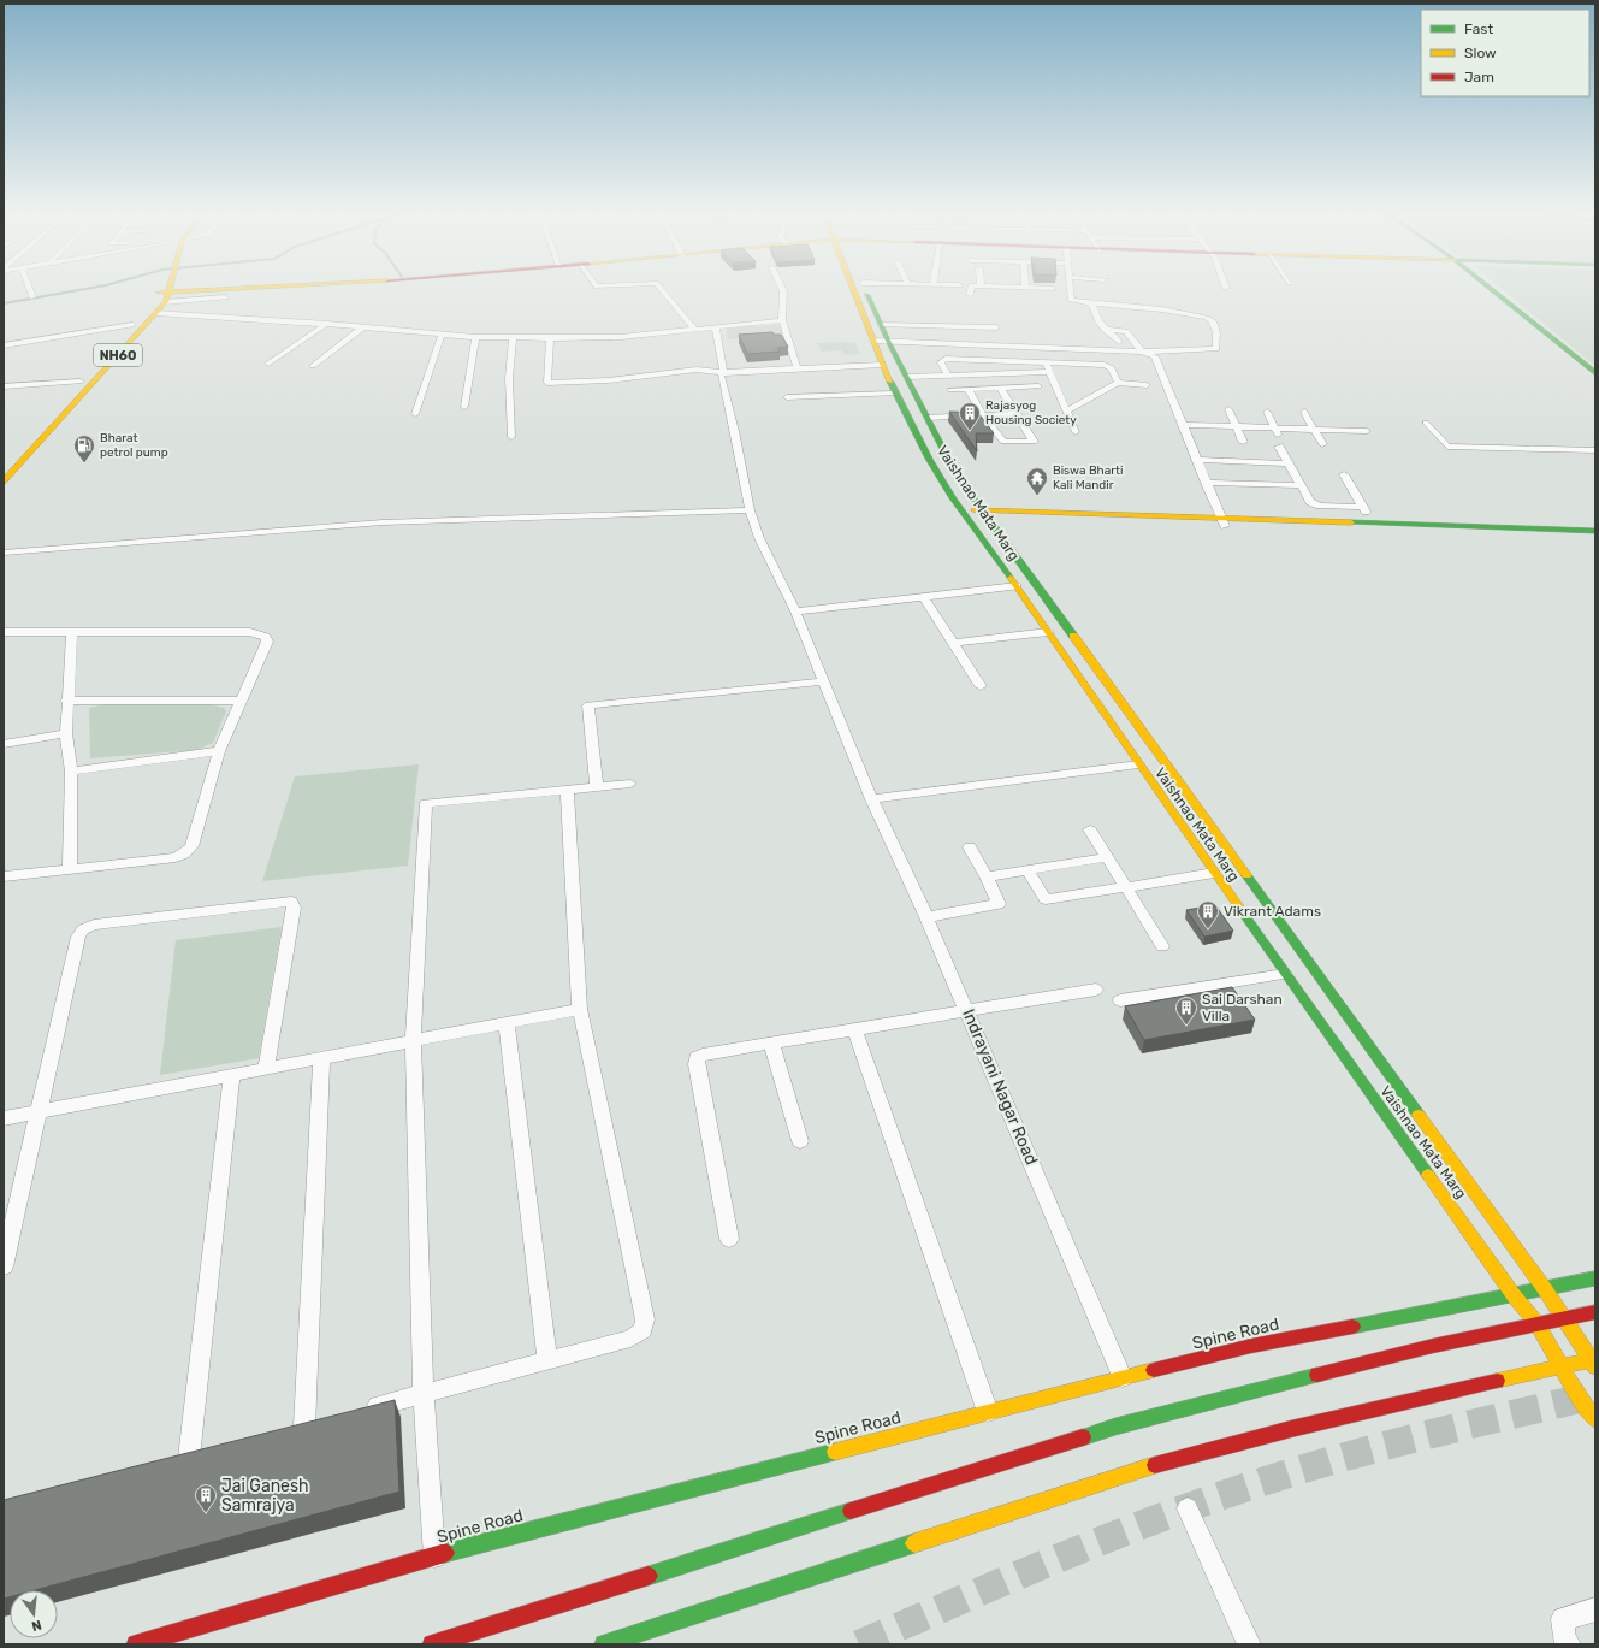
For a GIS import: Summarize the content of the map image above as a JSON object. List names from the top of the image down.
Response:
{
  "streets": {
    "main road": ["NH60", "Vaishnao Mata Marg", "Spine Road"],
    "street": ["Indrayani Nagar Road"]
  },
  "crossings": [
    ["Vaishnao Mata Marg", "Spine Road"],
    ["Indrayani Nagar Road", "Spine Road"]
  ],
  "places": {
    "building": [
      "Rajasyog Housing Society",
      "Vikrant Adams",
      "Sai Darshan Villa",
      "Jai Ganesh Samrajya"
    ],
    "fuel station": ["Bharat petrol pump"],
    "temple": ["Biswa Bharti Kali Mandir"]
  },
  "legend": ["Fast", "Slow", "Jam"],
  "north": "bottom"
}
